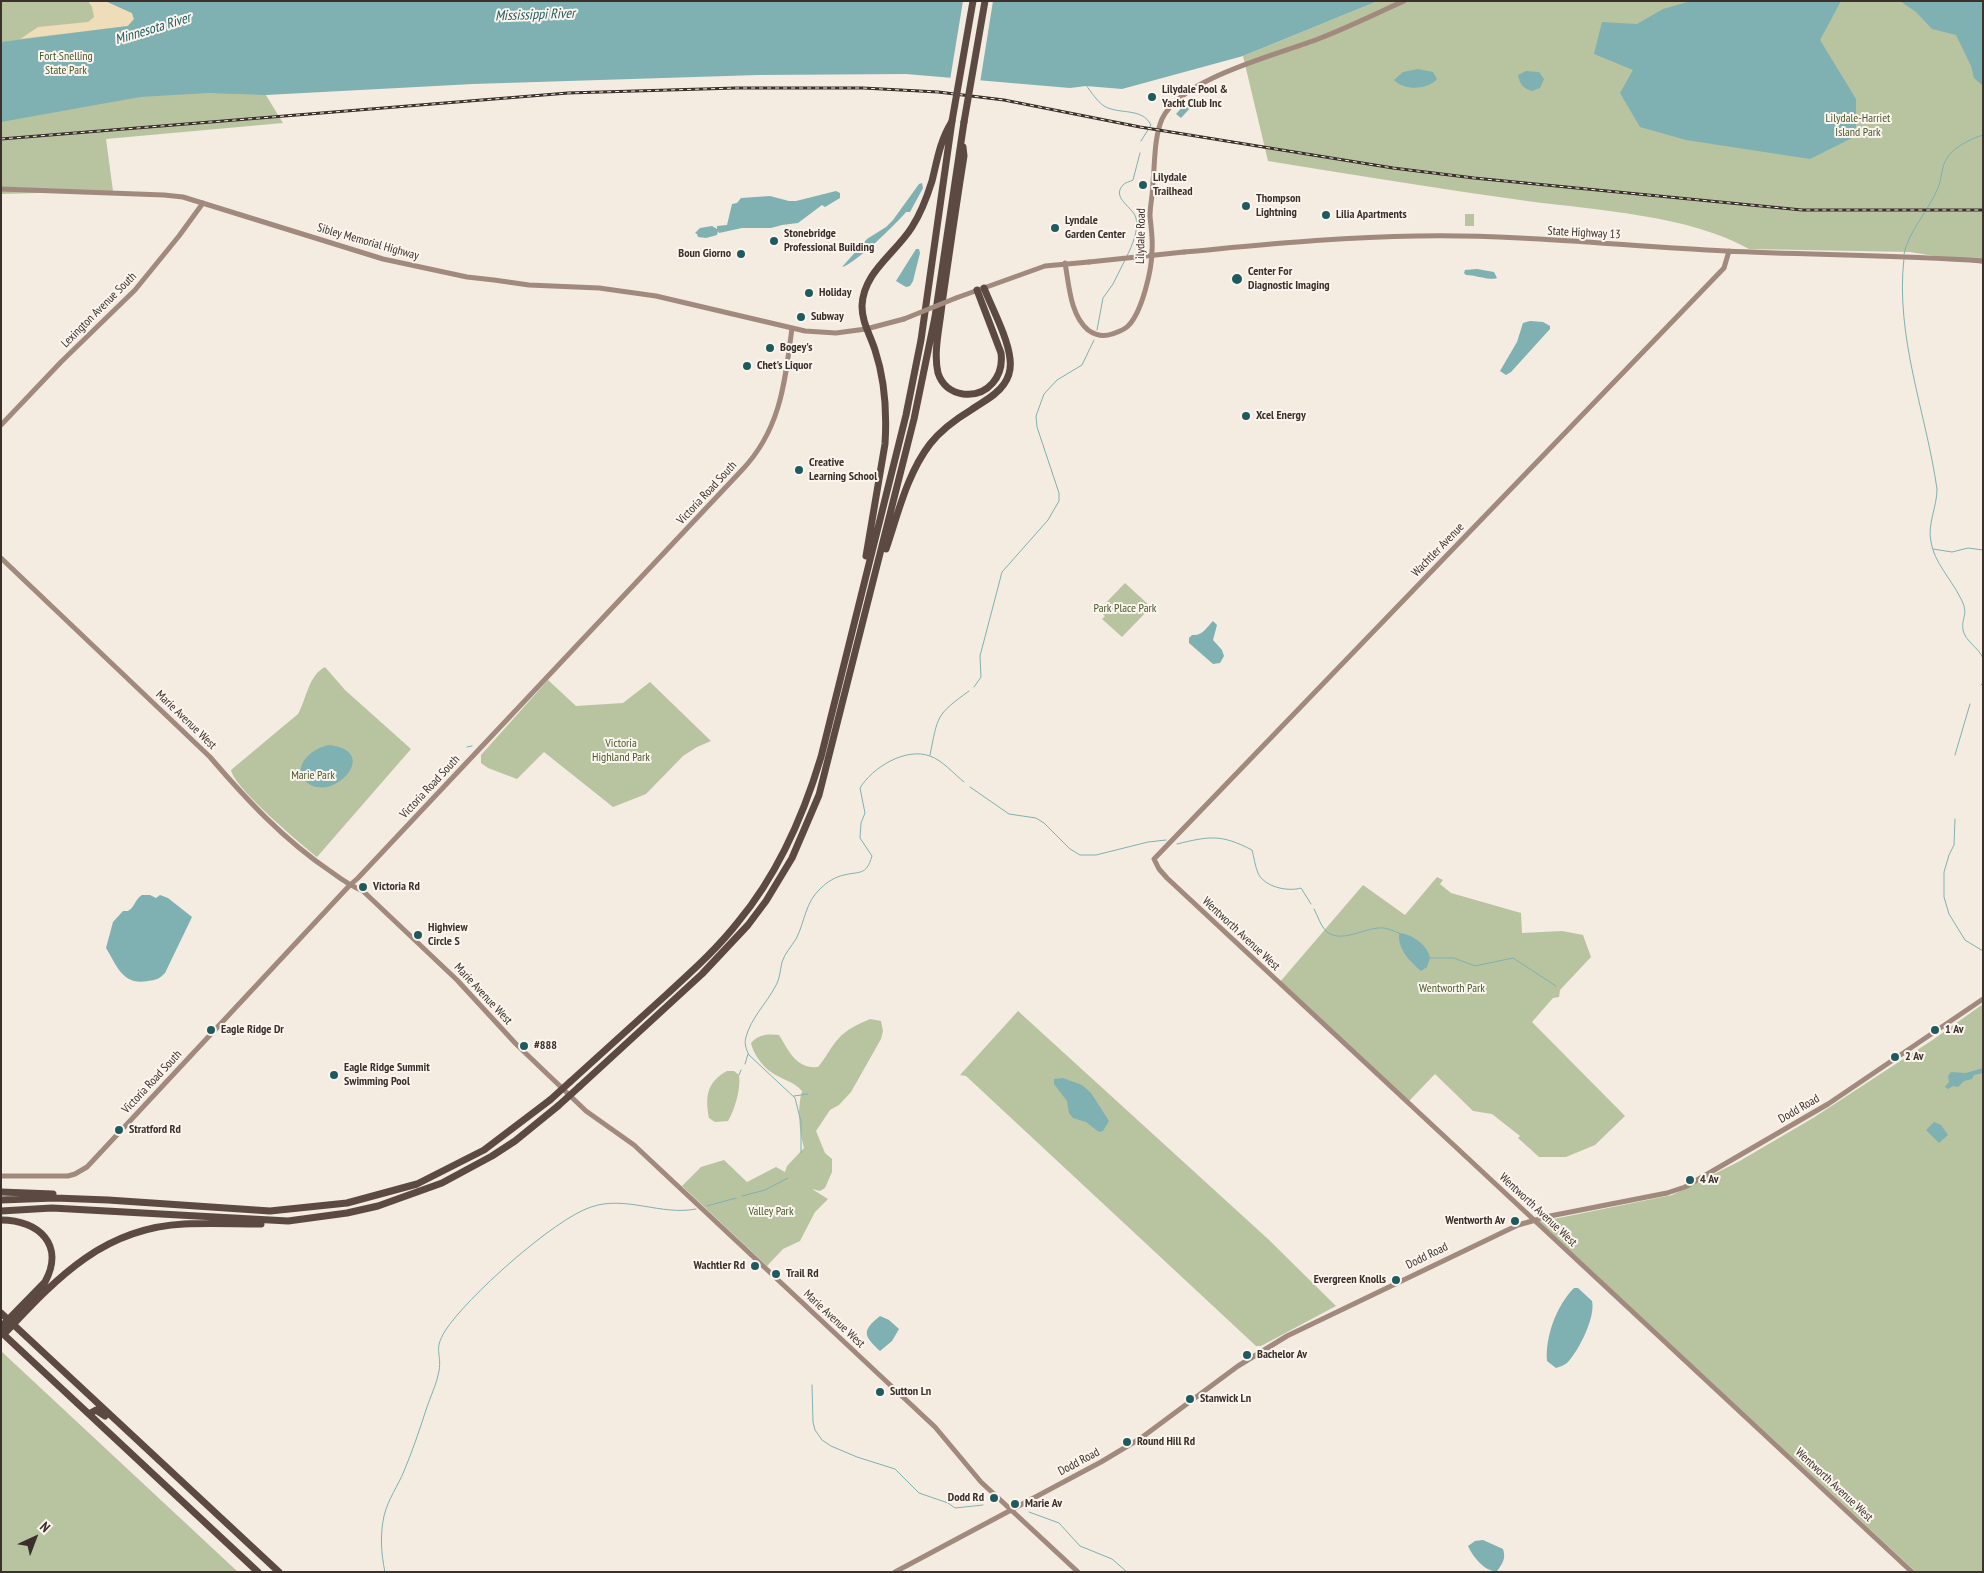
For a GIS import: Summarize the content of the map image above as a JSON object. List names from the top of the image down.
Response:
{
  "streets": {
    "street": [
      "State Highway 13",
      "Lilydale Road",
      "Sibley Memorial Highway",
      "Lexington Avenue South",
      "Victoria Road South",
      "Wachtler Avenue",
      "Marie Avenue West",
      "Wentworth Avenue West",
      "Dodd Road"
    ]
  },
  "crossings": [
    ["State Highway 13", "Lilydale Road"],
    ["State Highway 13", "Sibley Memorial Highway"],
    ["State Highway 13", "Wachtler Avenue"],
    ["Sibley Memorial Highway", "Lexington Avenue South"],
    ["Sibley Memorial Highway", "Victoria Road South"],
    ["Victoria Road South", "Marie Avenue West"],
    ["Wachtler Avenue", "Wentworth Avenue West"],
    ["Marie Avenue West", "Dodd Road"],
    ["Wentworth Avenue West", "Dodd Road"]
  ],
  "water": ["Mississippi River", "Minnesota River"],
  "parks": [
    "Fort Snelling State Park",
    "Lilydale-Harriet Island Park",
    "Park Place Park",
    "Victoria Highland Park",
    "Marie Park",
    "Wentworth Park",
    "Valley Park"
  ],
  "places": [
    "Lilydale Pool & Yacht Club Inc",
    "Lilydale Trailhead",
    "Thompson Lightning",
    "Lilia Apartments",
    "Lyndale Garden Center",
    "Stonebridge Professional Building",
    "Boun Giorno",
    "Center For Diagnostic Imaging",
    "Holiday",
    "Subway",
    "Bogey's",
    "Chet's Liquor",
    "Xcel Energy",
    "Creative Learning School",
    "Victoria Rd",
    "Highview Circle S",
    "Eagle Ridge Dr",
    "1 Av",
    "#888",
    "2 Av",
    "Eagle Ridge Summit Swimming Pool",
    "Stratford Rd",
    "4 Av",
    "Wentworth Av",
    "Wachtler Rd",
    "Trail Rd",
    "Evergreen Knolls",
    "Bachelor Av",
    "Sutton Ln",
    "Stanwick Ln",
    "Round Hill Rd",
    "Dodd Rd",
    "Marie Av"
  ],
  "north": "top right"
}
